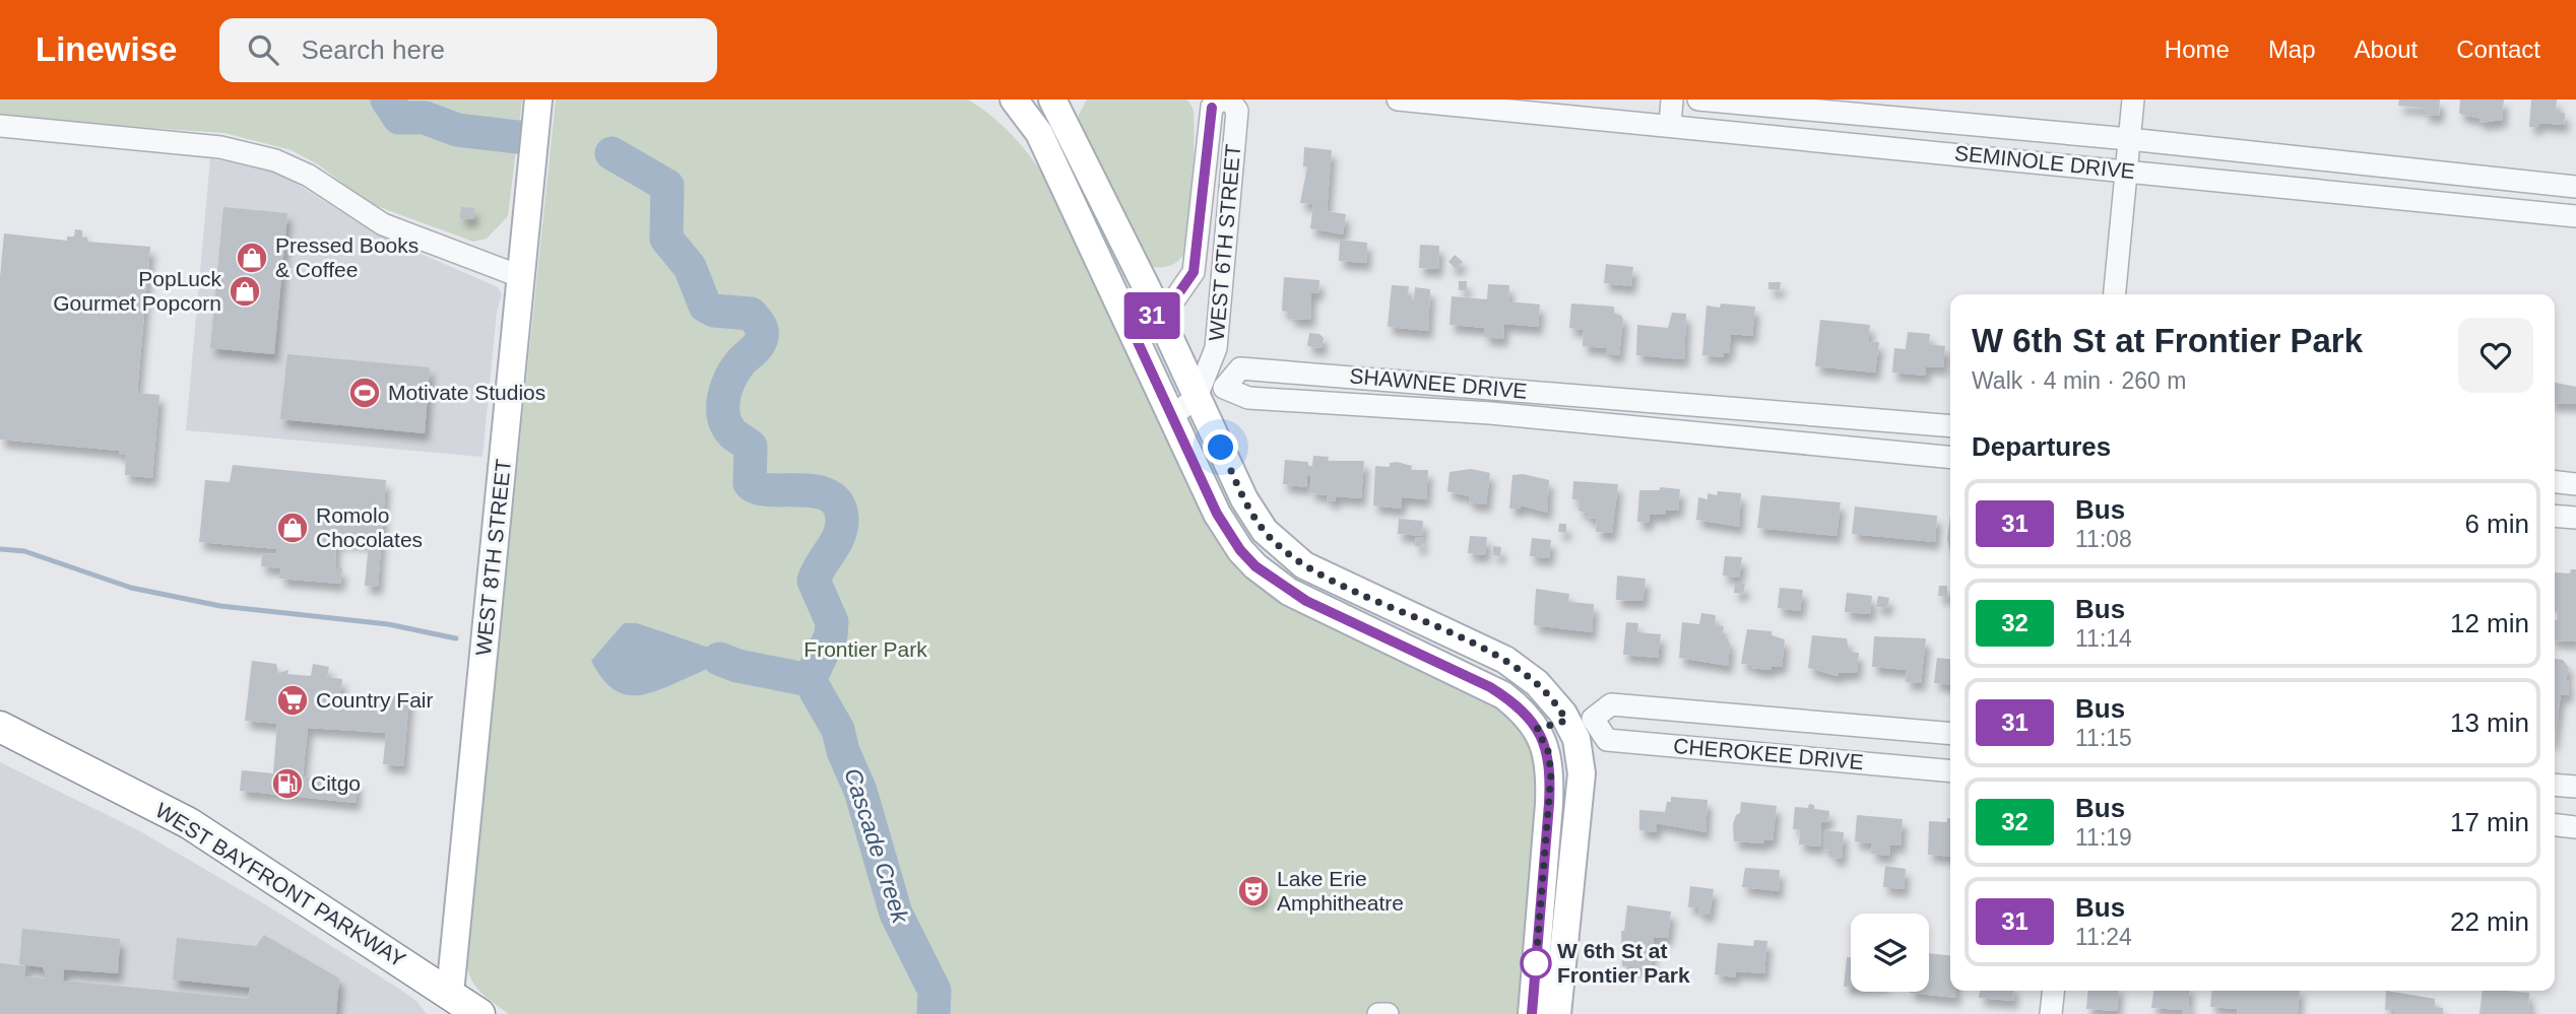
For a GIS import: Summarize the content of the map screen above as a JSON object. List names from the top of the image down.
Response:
{
  "streets": {
    "highway": ["WEST BAYFRONT PARKWAY"],
    "main road": ["WEST 8TH STREET", "CHEROKEE DRIVE"],
    "street": ["SEMINOLE DRIVE", "WEST 6TH STREET", "SHAWNEE DRIVE"]
  },
  "crossings": [
    ["WEST 6TH STREET", "SHAWNEE DRIVE"],
    ["WEST 6TH STREET", "CHEROKEE DRIVE"],
    ["SHAWNEE DRIVE", "CHEROKEE DRIVE"],
    ["WEST 8TH STREET", "WEST BAYFRONT PARKWAY"]
  ],
  "water": ["Cascade Creek"],
  "parks": ["Frontier Park"],
  "places": {
    "shop": ["Pressed Books & Coffee", "PopLuck Gourmet Popcorn", "Romolo Chocolates"],
    "sports": ["Motivate Studios"],
    "supermarket": ["Country Fair"],
    "fuel station": ["Citgo"],
    "theatre": ["Lake Erie Amphitheatre"],
    "other": ["W 6th St at Frontier Park"]
  },
  "lines": ["bus line 31"],
  "page": {
    "header": "Linewise",
    "search": "Search here",
    "nav": [
      "Home",
      "Map",
      "About",
      "Contact"
    ],
    "on_map": "31",
    "heading": [
      ["W 6th St at Frontier Park", "Walk · 4 min · 260 m"],
      "Departures"
    ],
    "list": [
      {
        "mark": "31",
        "name": "Bus",
        "note": "11:08",
        "value": "6 min"
      },
      {
        "mark": "32",
        "name": "Bus",
        "note": "11:14",
        "value": "12 min"
      },
      {
        "mark": "31",
        "name": "Bus",
        "note": "11:15",
        "value": "13 min"
      },
      {
        "mark": "32",
        "name": "Bus",
        "note": "11:19",
        "value": "17 min"
      },
      {
        "mark": "31",
        "name": "Bus",
        "note": "11:24",
        "value": "22 min"
      }
    ]
  }
}
